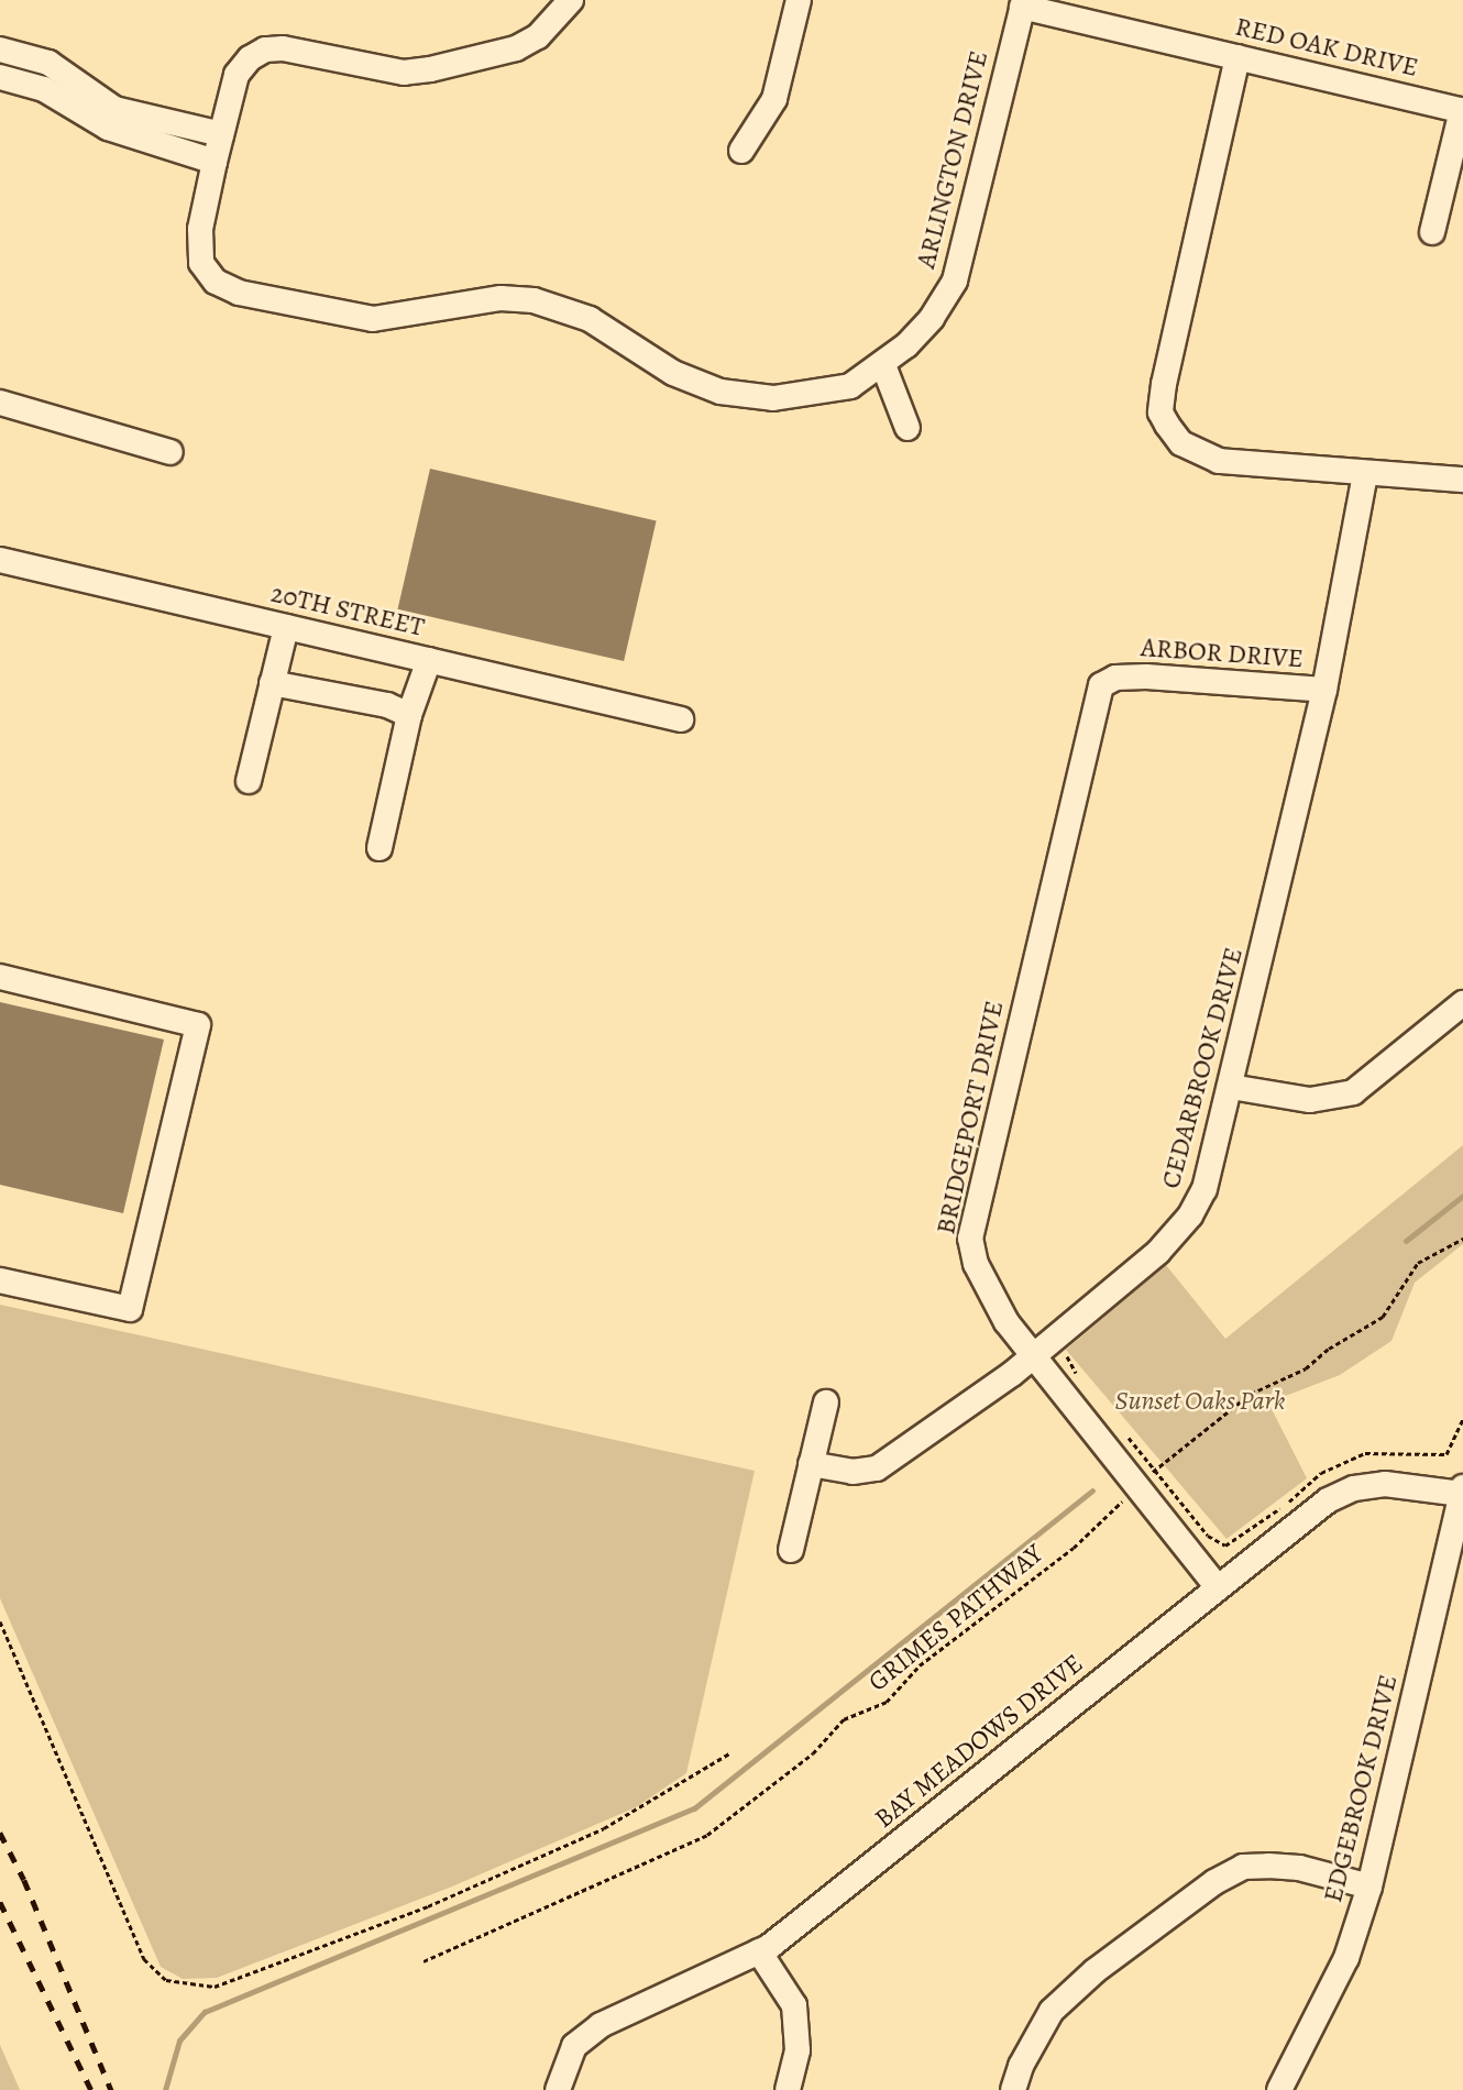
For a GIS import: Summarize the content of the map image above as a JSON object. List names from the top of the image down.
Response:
{
  "streets": {
    "street": [
      "RED OAK DRIVE",
      "ARLINGTON DRIVE",
      "20TH STREET",
      "ARBOR DRIVE",
      "CEDARBROOK DRIVE",
      "BRIDGEPORT DRIVE",
      "BAY MEADOWS DRIVE",
      "EDGEBROOK DRIVE"
    ],
    "path": ["GRIMES PATHWAY"]
  },
  "crossings": [
    ["RED OAK DRIVE", "ARLINGTON DRIVE"],
    ["ARBOR DRIVE", "CEDARBROOK DRIVE"],
    ["ARBOR DRIVE", "BRIDGEPORT DRIVE"],
    ["CEDARBROOK DRIVE", "BRIDGEPORT DRIVE"],
    ["BRIDGEPORT DRIVE", "GRIMES PATHWAY"],
    ["BRIDGEPORT DRIVE", "BAY MEADOWS DRIVE"],
    ["BAY MEADOWS DRIVE", "EDGEBROOK DRIVE"]
  ],
  "parks": ["Sunset Oaks Park"]
}
